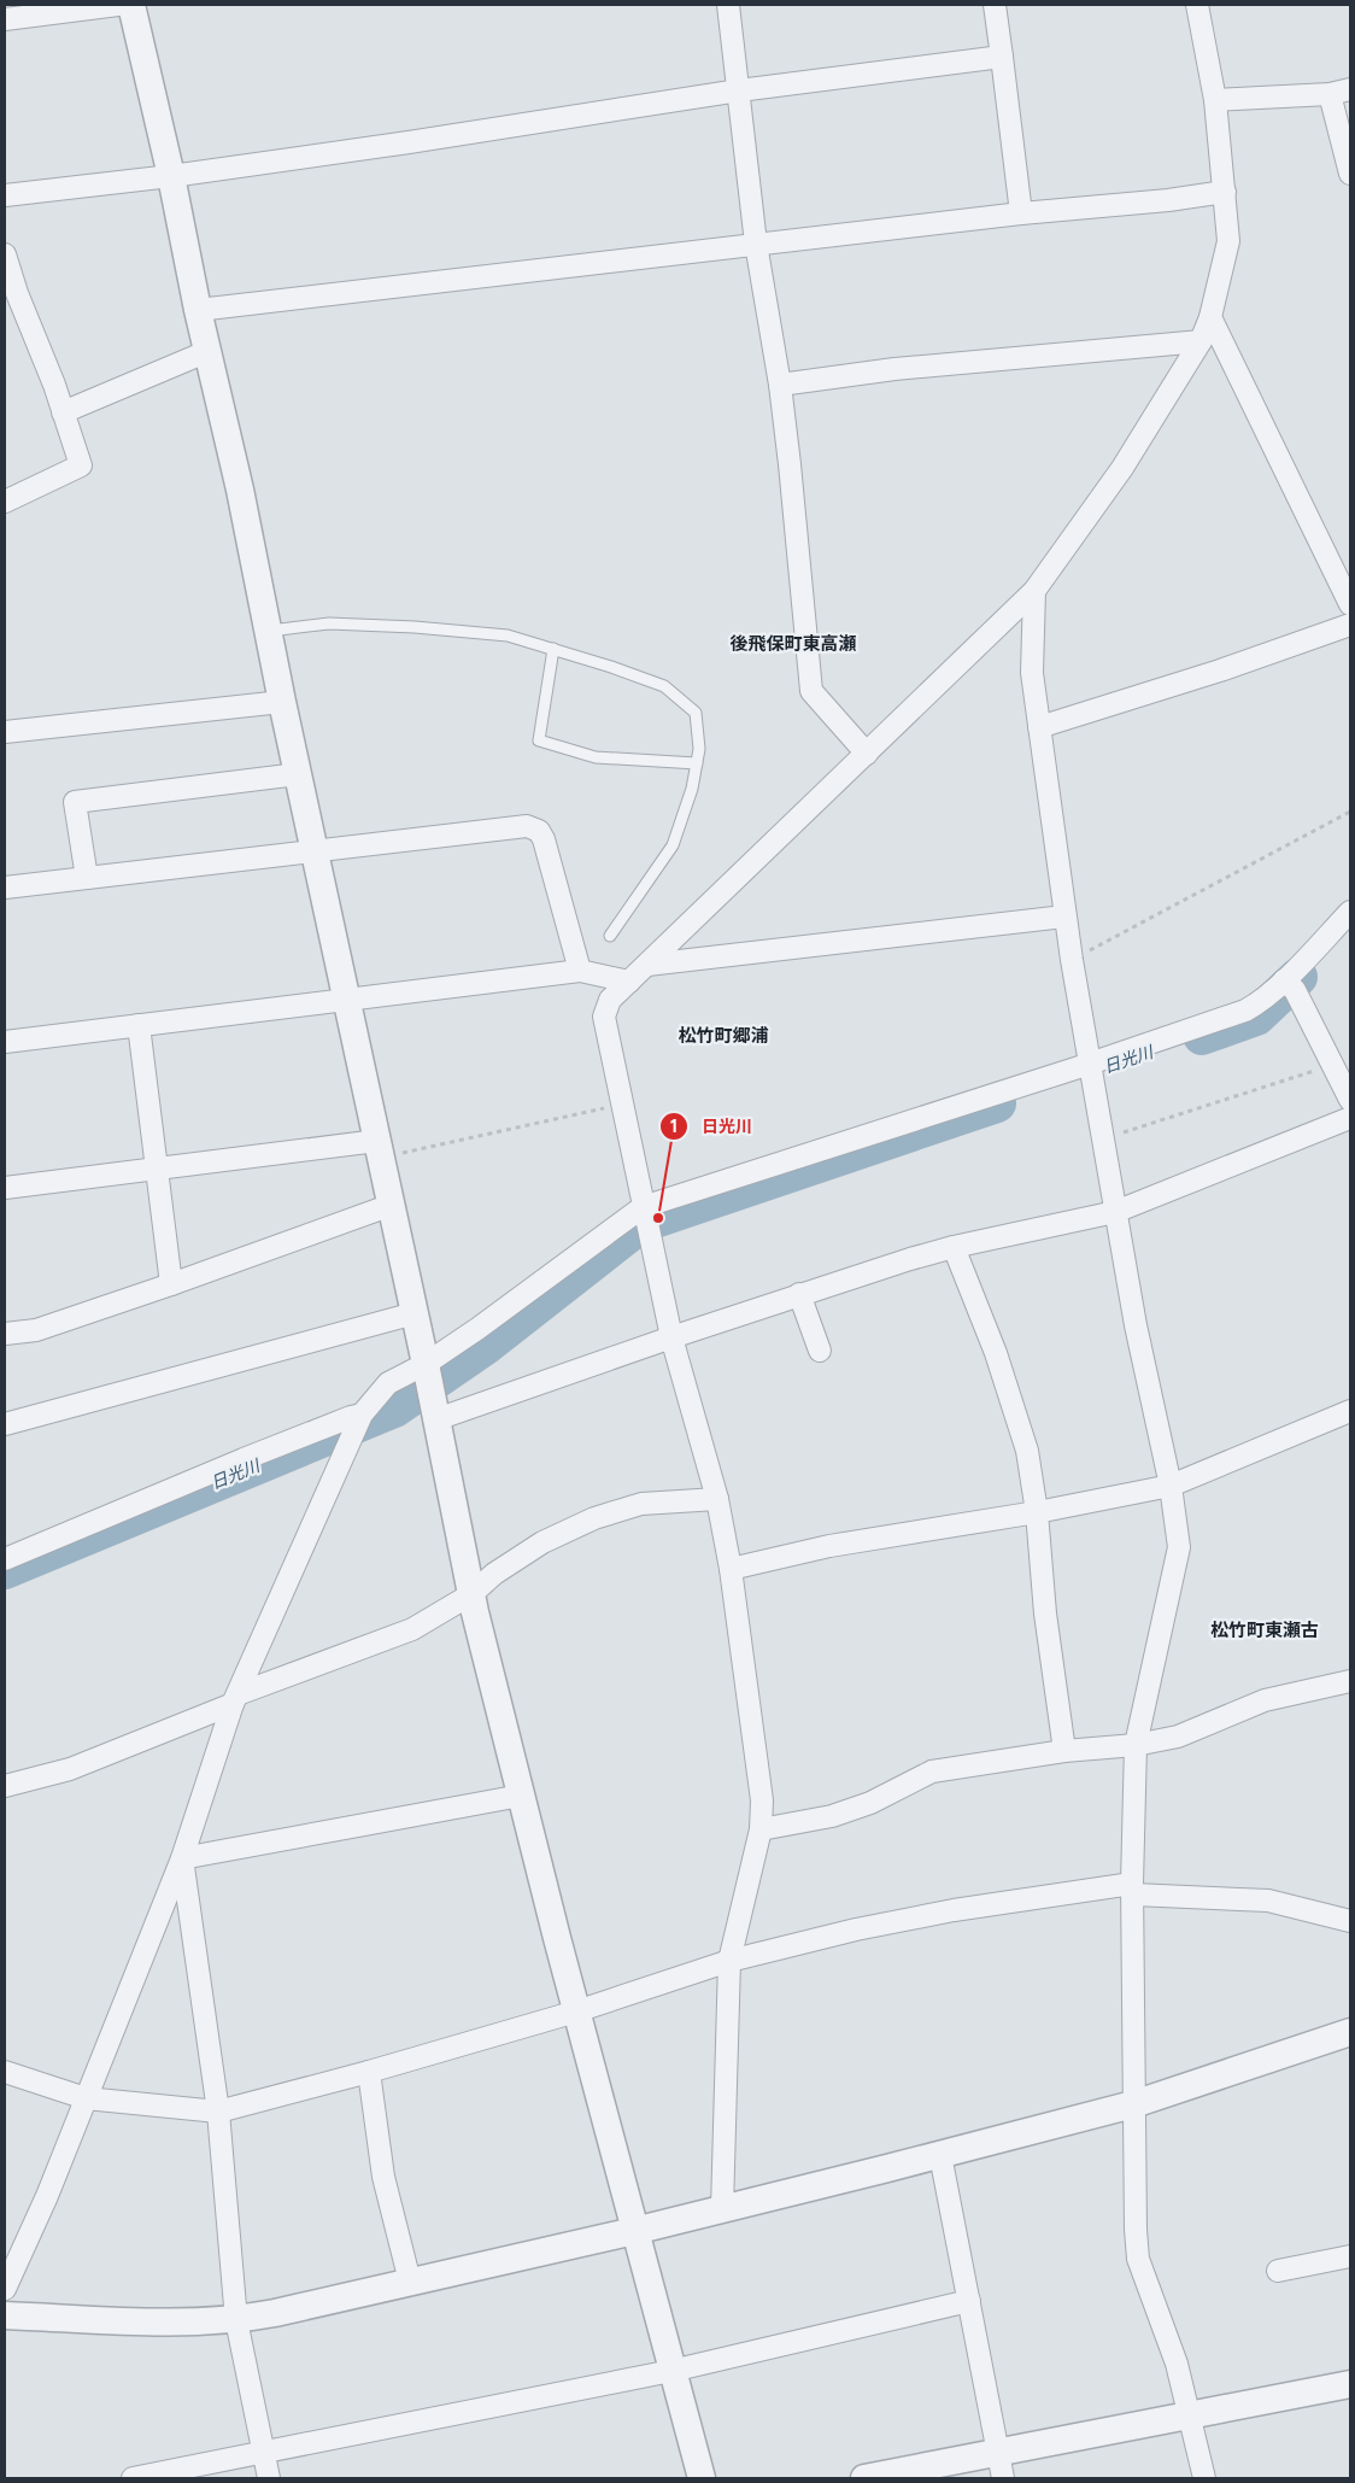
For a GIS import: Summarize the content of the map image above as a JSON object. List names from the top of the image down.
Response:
{
  "districts": ["後飛保町東高瀬", "松竹町郷浦", "松竹町東瀬古"],
  "water": ["日光川"],
  "places": ["日光川"]
}
